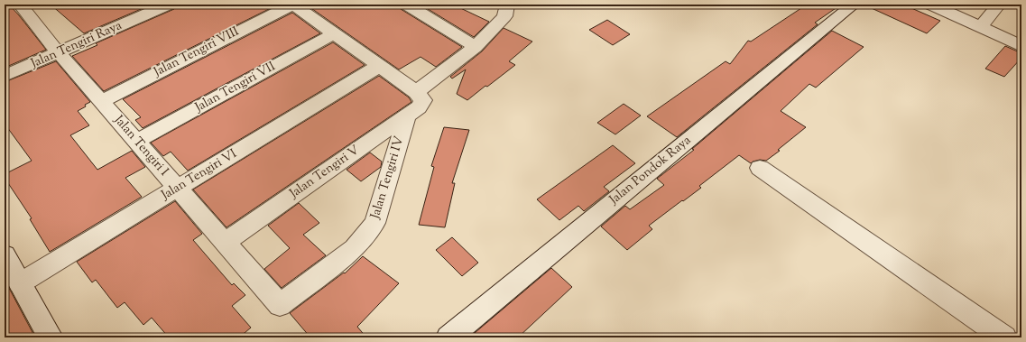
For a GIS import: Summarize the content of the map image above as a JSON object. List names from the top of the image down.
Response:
{
  "streets": {
    "street": [
      "Jalan Tengiri Raya",
      "Jalan Tengiri VIII",
      "Jalan Tengiri VII",
      "Jalan Tengiri I",
      "Jalan Pondok Raya",
      "Jalan Tengiri V",
      "Jalan Tengiri VI",
      "Jalan Tengiri IV"
    ]
  },
  "crossings": [
    ["Jalan Tengiri Raya", "Jalan Tengiri I"],
    ["Jalan Tengiri VIII", "Jalan Tengiri I"],
    ["Jalan Tengiri VII", "Jalan Tengiri I"],
    ["Jalan Tengiri I", "Jalan Tengiri V"],
    ["Jalan Tengiri I", "Jalan Tengiri VI"],
    ["Jalan Tengiri I", "Jalan Tengiri IV"],
    ["Jalan Tengiri V", "Jalan Tengiri IV"]
  ]
}
